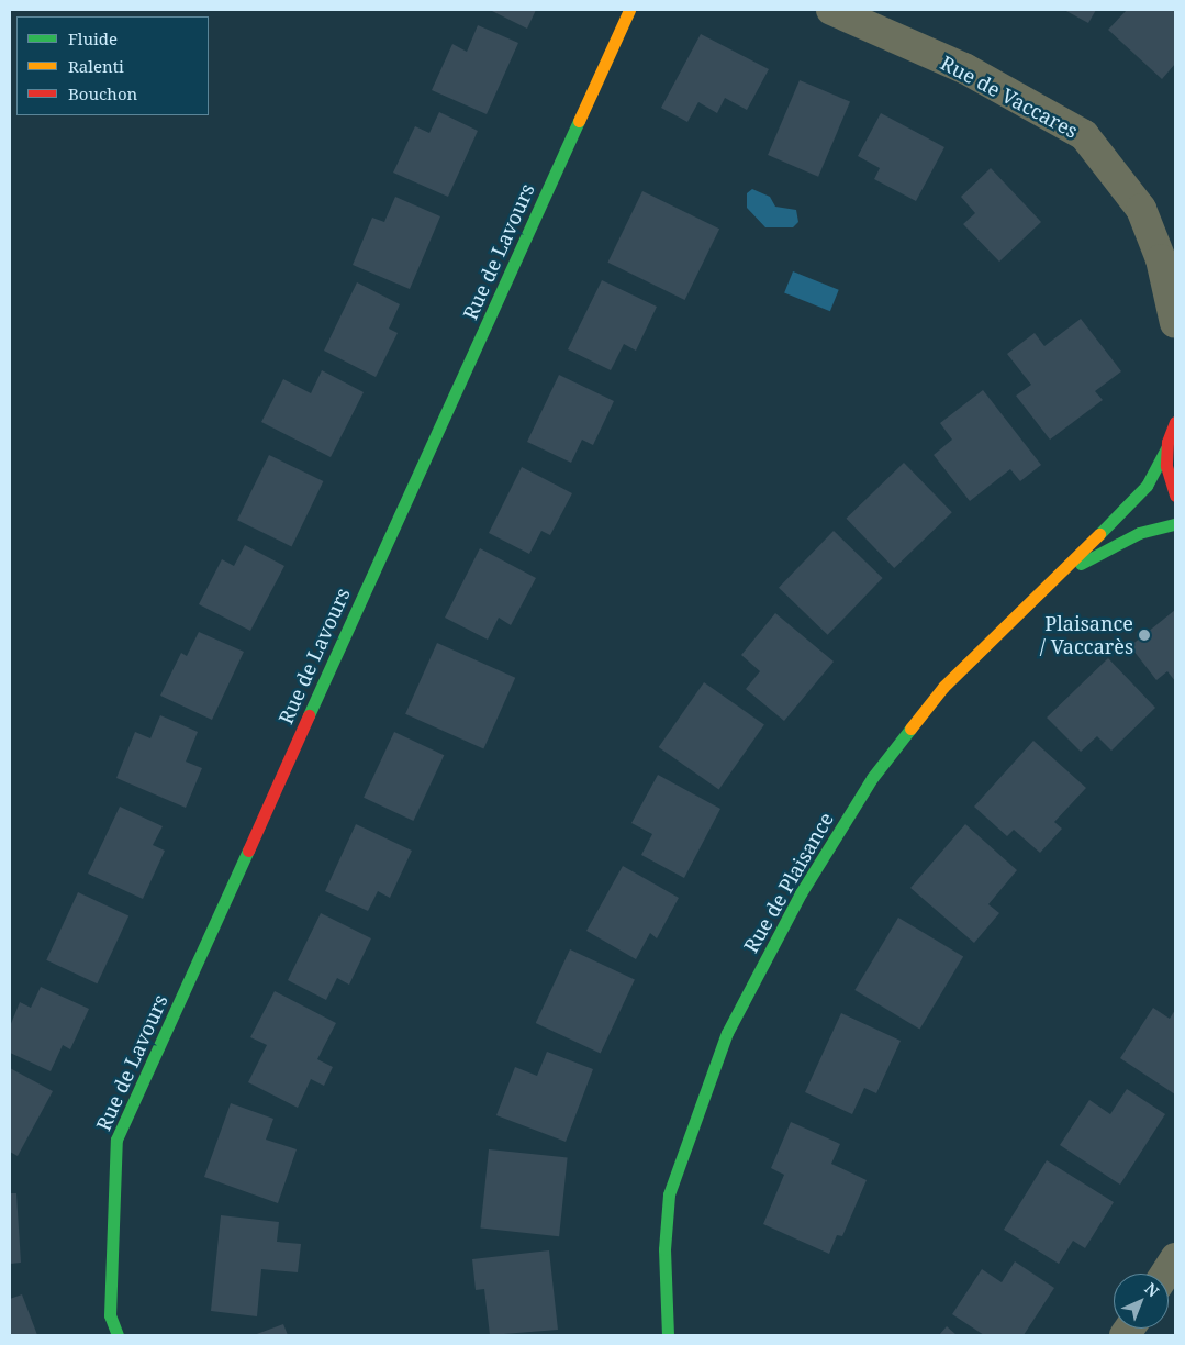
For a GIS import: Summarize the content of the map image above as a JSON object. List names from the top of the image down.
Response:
{
  "streets": {
    "street": ["Rue de Vaccares", "Rue de Lavours", "Rue de Plaisance"]
  },
  "places": ["Plaisance / Vaccarès"],
  "legend": ["Fluide", "Ralenti", "Bouchon"],
  "north": "top right"
}
